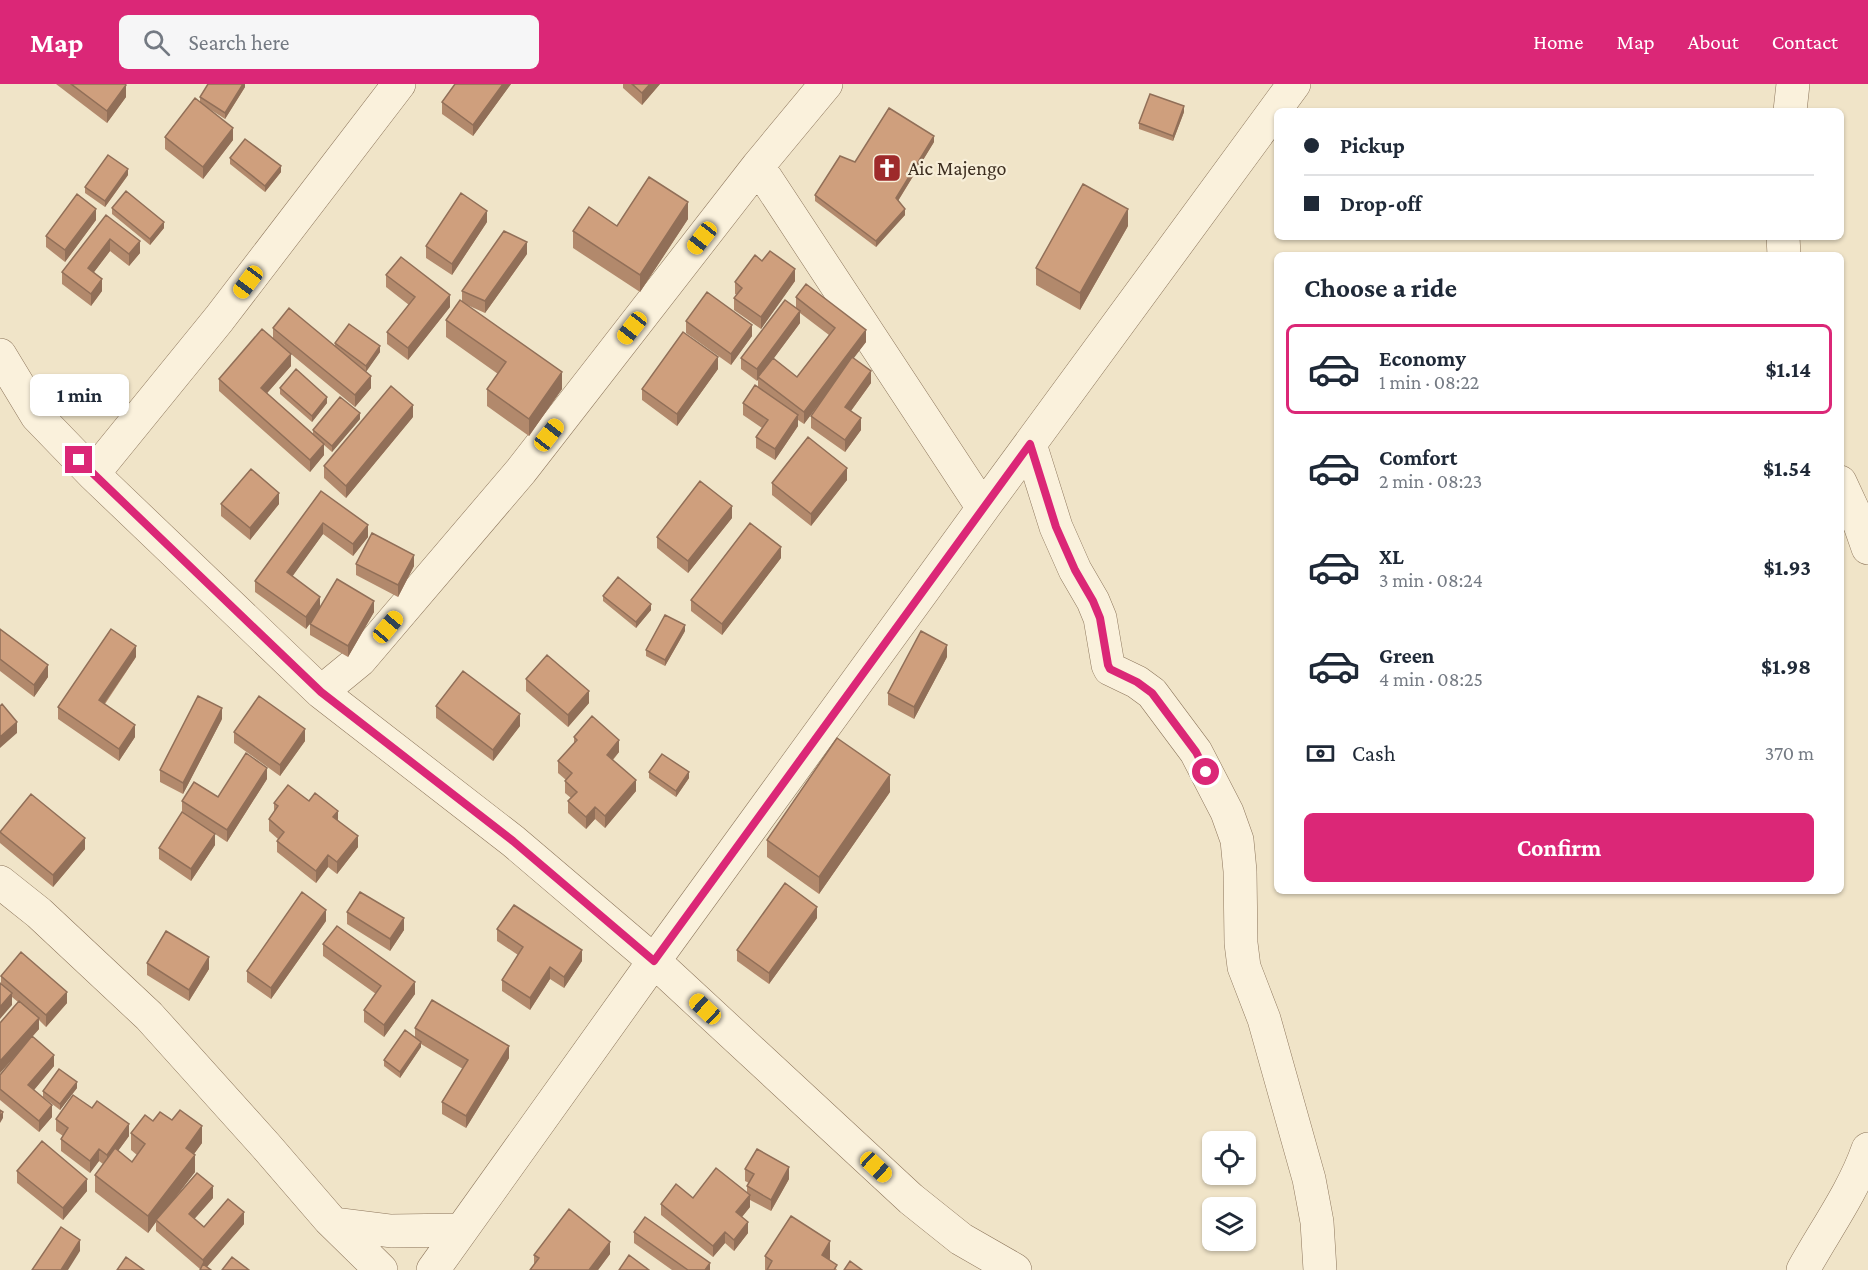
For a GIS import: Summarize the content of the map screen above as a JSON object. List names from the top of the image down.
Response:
{
  "places": {
    "church": ["Aic Majengo"]
  },
  "page": {
    "header": "Map",
    "search": "Search here",
    "nav": [
      "Home",
      "Map",
      "About",
      "Contact"
    ],
    "banner": ["Pickup", "Drop-off"],
    "heading": "Choose a ride",
    "list": [
      {
        "name": "Economy",
        "note": "1 min · 08:22",
        "value": "$1.14"
      },
      {
        "name": "Comfort",
        "note": "2 min · 08:23",
        "value": "$1.54"
      },
      {
        "name": "XL",
        "note": "3 min · 08:24",
        "value": "$1.93"
      },
      {
        "name": "Green",
        "note": "4 min · 08:25",
        "value": "$1.98"
      }
    ],
    "bubble": "1 min",
    "pay": ["Cash", "370 m"],
    "buttons": "Confirm"
  }
}
